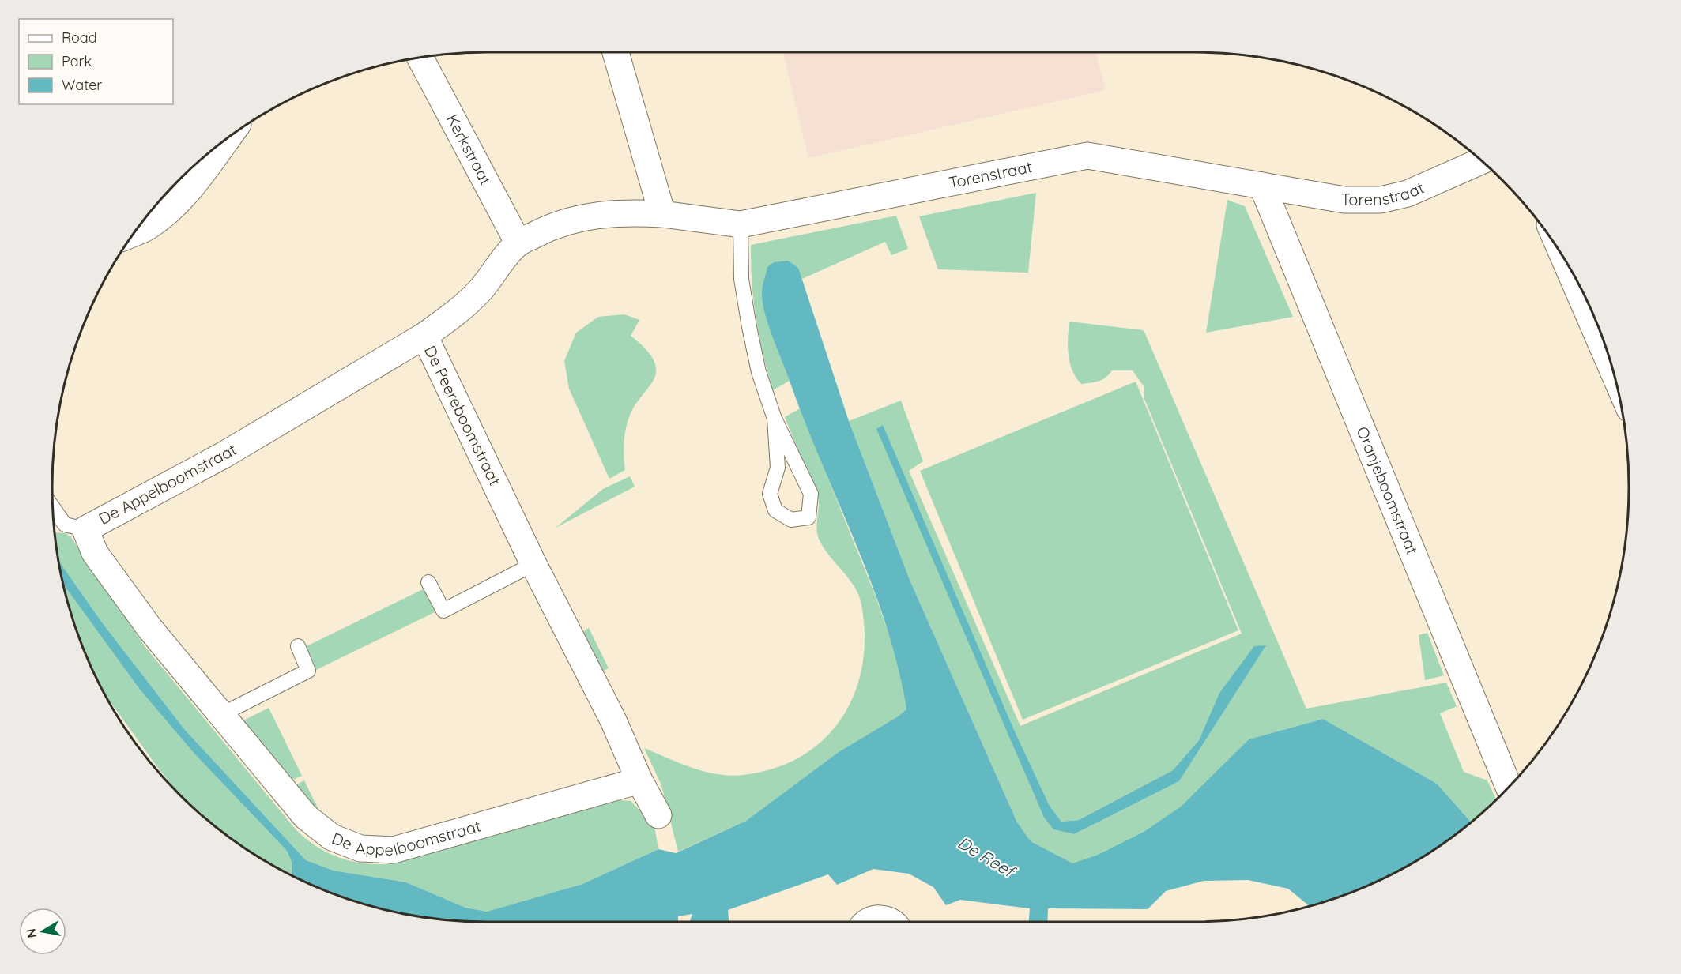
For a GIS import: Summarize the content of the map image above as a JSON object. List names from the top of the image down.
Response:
{
  "streets": {
    "street": [
      "Kerkstraat",
      "Torenstraat",
      "De Peereboomstraat",
      "De Appelboomstraat",
      "Oranjeboomstraat"
    ]
  },
  "crossings": [
    ["Kerkstraat", "Torenstraat"],
    ["Kerkstraat", "De Peereboomstraat"],
    ["Torenstraat", "De Peereboomstraat"],
    ["Torenstraat", "Oranjeboomstraat"],
    ["De Peereboomstraat", "De Appelboomstraat"]
  ],
  "water": ["De Reef"],
  "legend": ["Road", "Park", "Water"],
  "north": "left"
}
